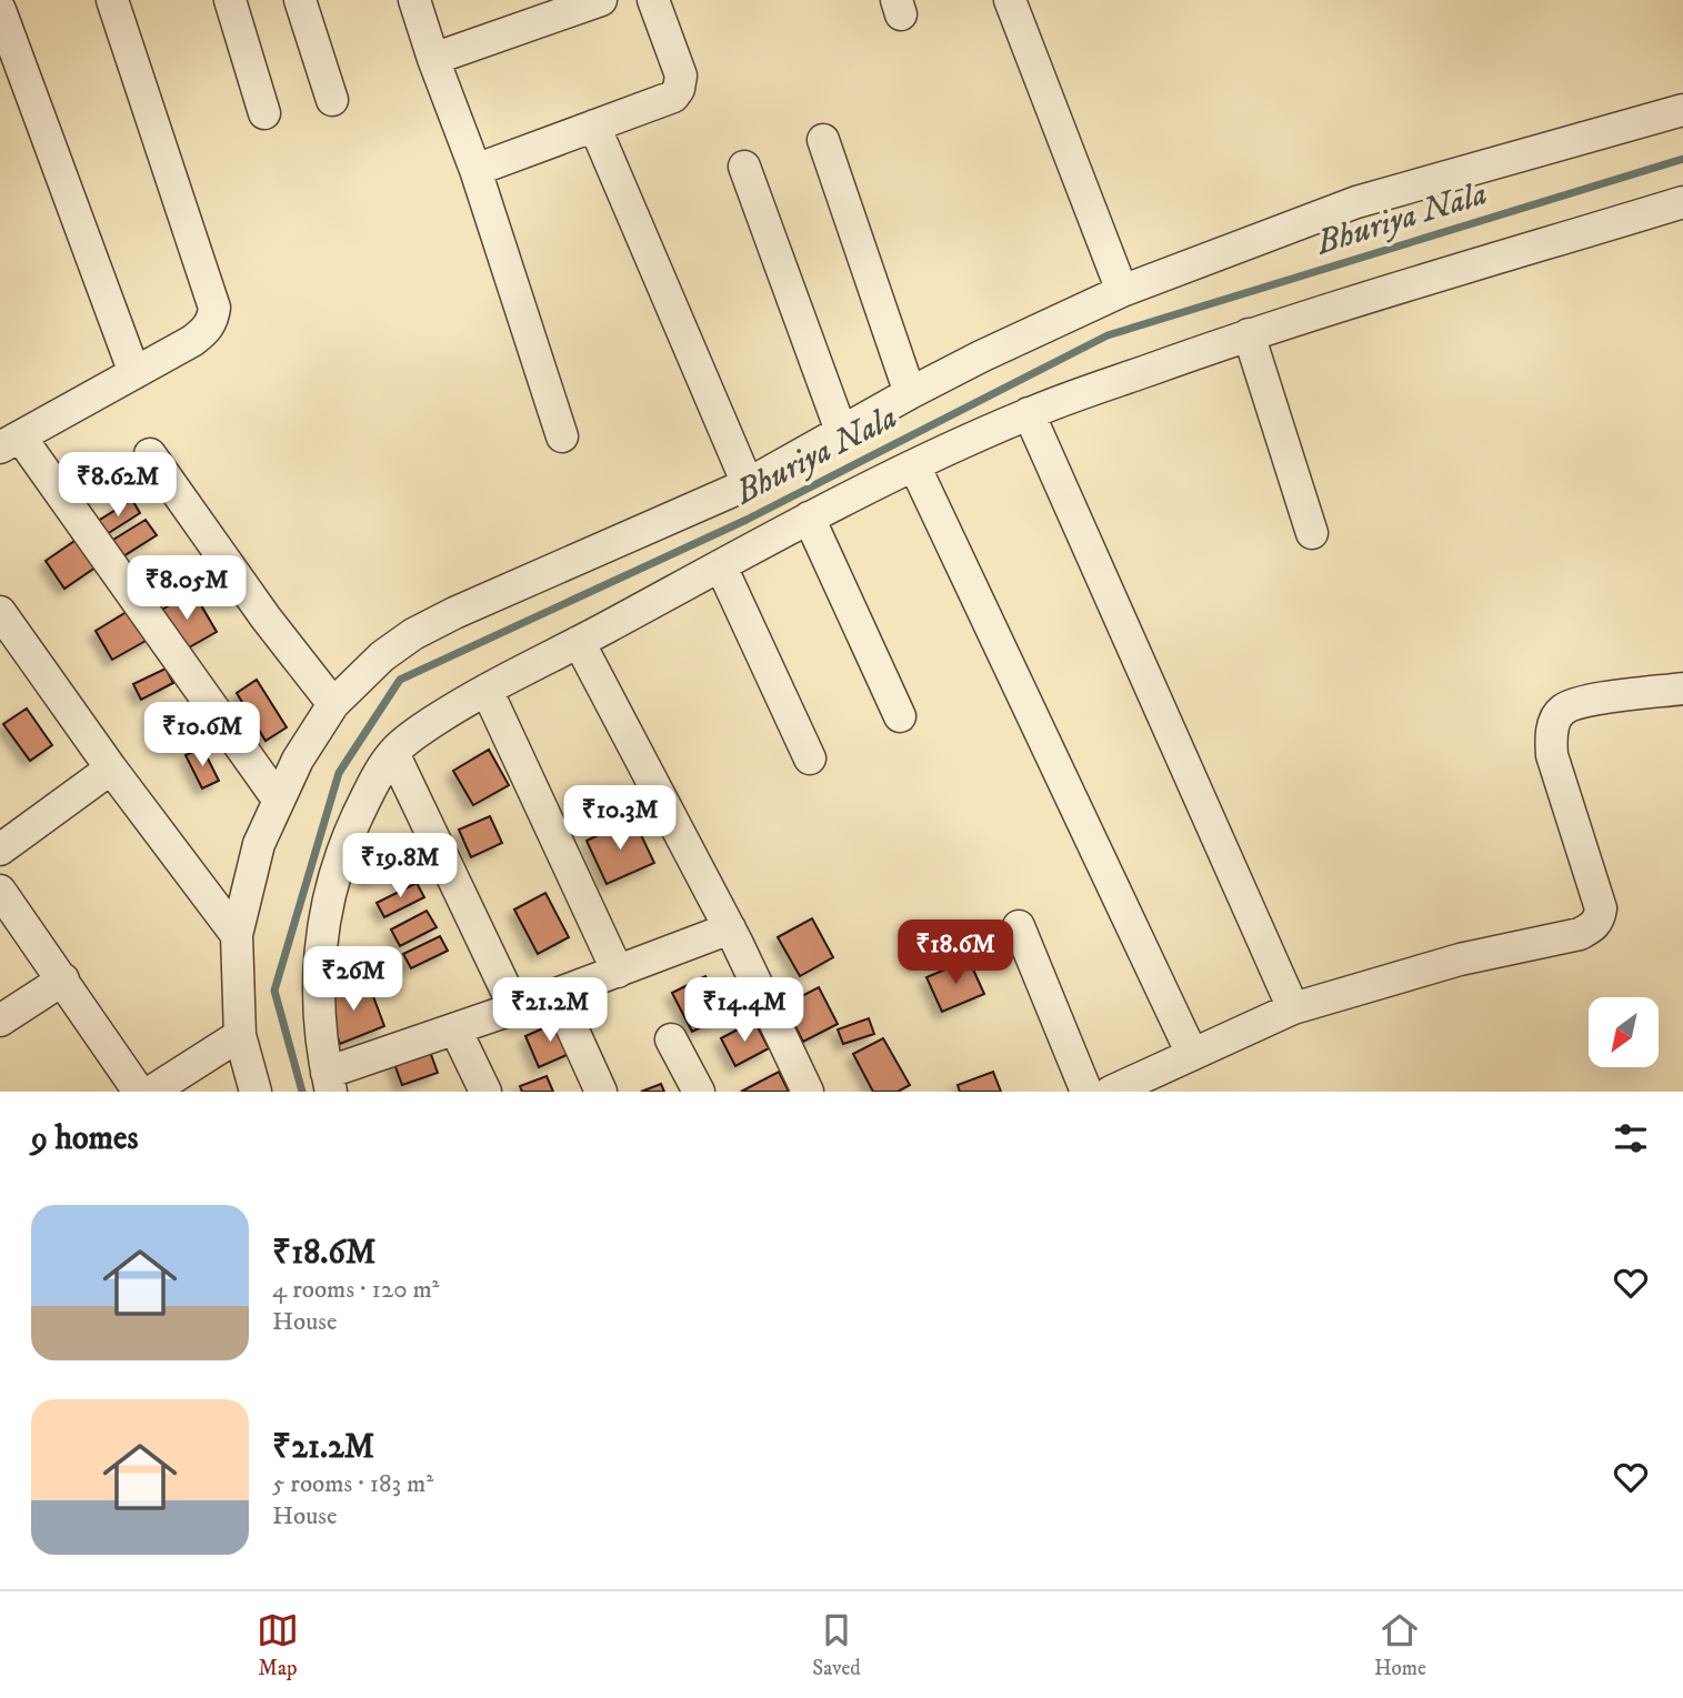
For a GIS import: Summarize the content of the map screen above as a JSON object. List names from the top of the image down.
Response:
{
  "water": ["Bhuriya Nala"],
  "north": "bottom left",
  "page": {
    "price": [
      "₹8.62M",
      "₹8.05M",
      "₹10.6M",
      "₹10.3M",
      "₹19.8M",
      "₹18.6M",
      "₹26M",
      "₹21.2M",
      "₹14.4M"
    ],
    "heading": "9 homes",
    "list": [
      {
        "name": "₹18.6M",
        "note": "4 rooms · 120 m² · House"
      },
      {
        "name": "₹21.2M",
        "note": "5 rooms · 183 m² · House"
      }
    ],
    "tabs": ["Map", "Saved", "Home"]
  }
}
